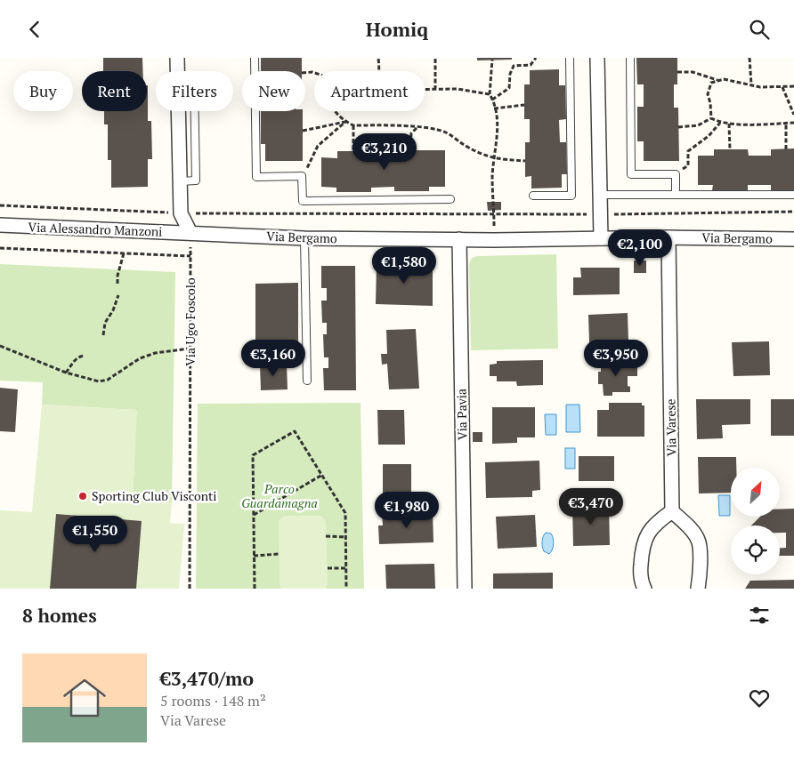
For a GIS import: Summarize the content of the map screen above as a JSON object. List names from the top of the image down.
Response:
{
  "streets": {
    "street": [
      "Via Alessandro Manzoni",
      "Via Bergamo",
      "Via Pavia",
      "Via Varese"
    ],
    "path": ["Via Ugo Foscolo"]
  },
  "crossings": [
    ["Via Alessandro Manzoni", "Via Bergamo"],
    ["Via Alessandro Manzoni", "Via Ugo Foscolo"],
    ["Via Bergamo", "Via Ugo Foscolo"],
    ["Via Bergamo", "Via Pavia"],
    ["Via Bergamo", "Via Varese"]
  ],
  "parks": ["Parco Guardamagna"],
  "places": ["Sporting Club Visconti"],
  "north": "top right",
  "page": {
    "header": "Homiq",
    "chip": [
      "Buy",
      "Rent",
      "Filters",
      "New",
      "Apartment"
    ],
    "price": [
      "€3,210",
      "€2,100",
      "€1,580",
      "€3,160",
      "€3,950",
      "€3,470",
      "€1,980",
      "€1,550"
    ],
    "heading": "8 homes",
    "list": [
      {
        "name": "€3,470/mo",
        "note": "5 rooms · 148 m² · Via Varese"
      }
    ]
  }
}
